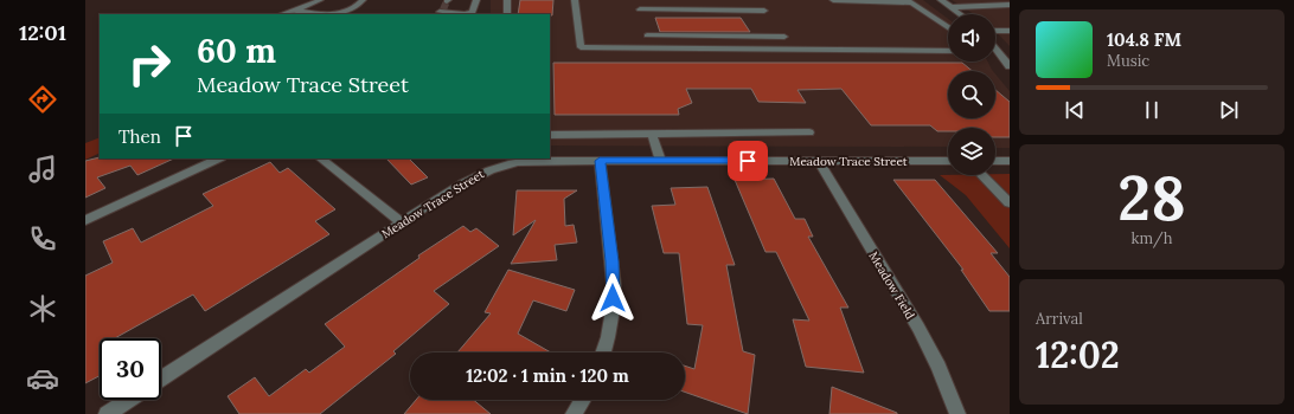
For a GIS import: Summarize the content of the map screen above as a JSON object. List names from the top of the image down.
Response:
{
  "streets": {
    "street": ["Meadow Trace Street", "Meadow Field"]
  },
  "crossings": [
    ["Meadow Trace Street", "Meadow Field"]
  ],
  "page": {
    "tabs": "12:01",
    "turn": ["60 m", "Meadow Trace Street"],
    "song": ["104.8 FM", "Music"],
    "then": "Then",
    "tile": [
      ["28", "km/h"],
      ["Arrival", "12:02"]
    ],
    "limit": "30",
    "trip": "12:02 · 1 min · 120 m"
  }
}
